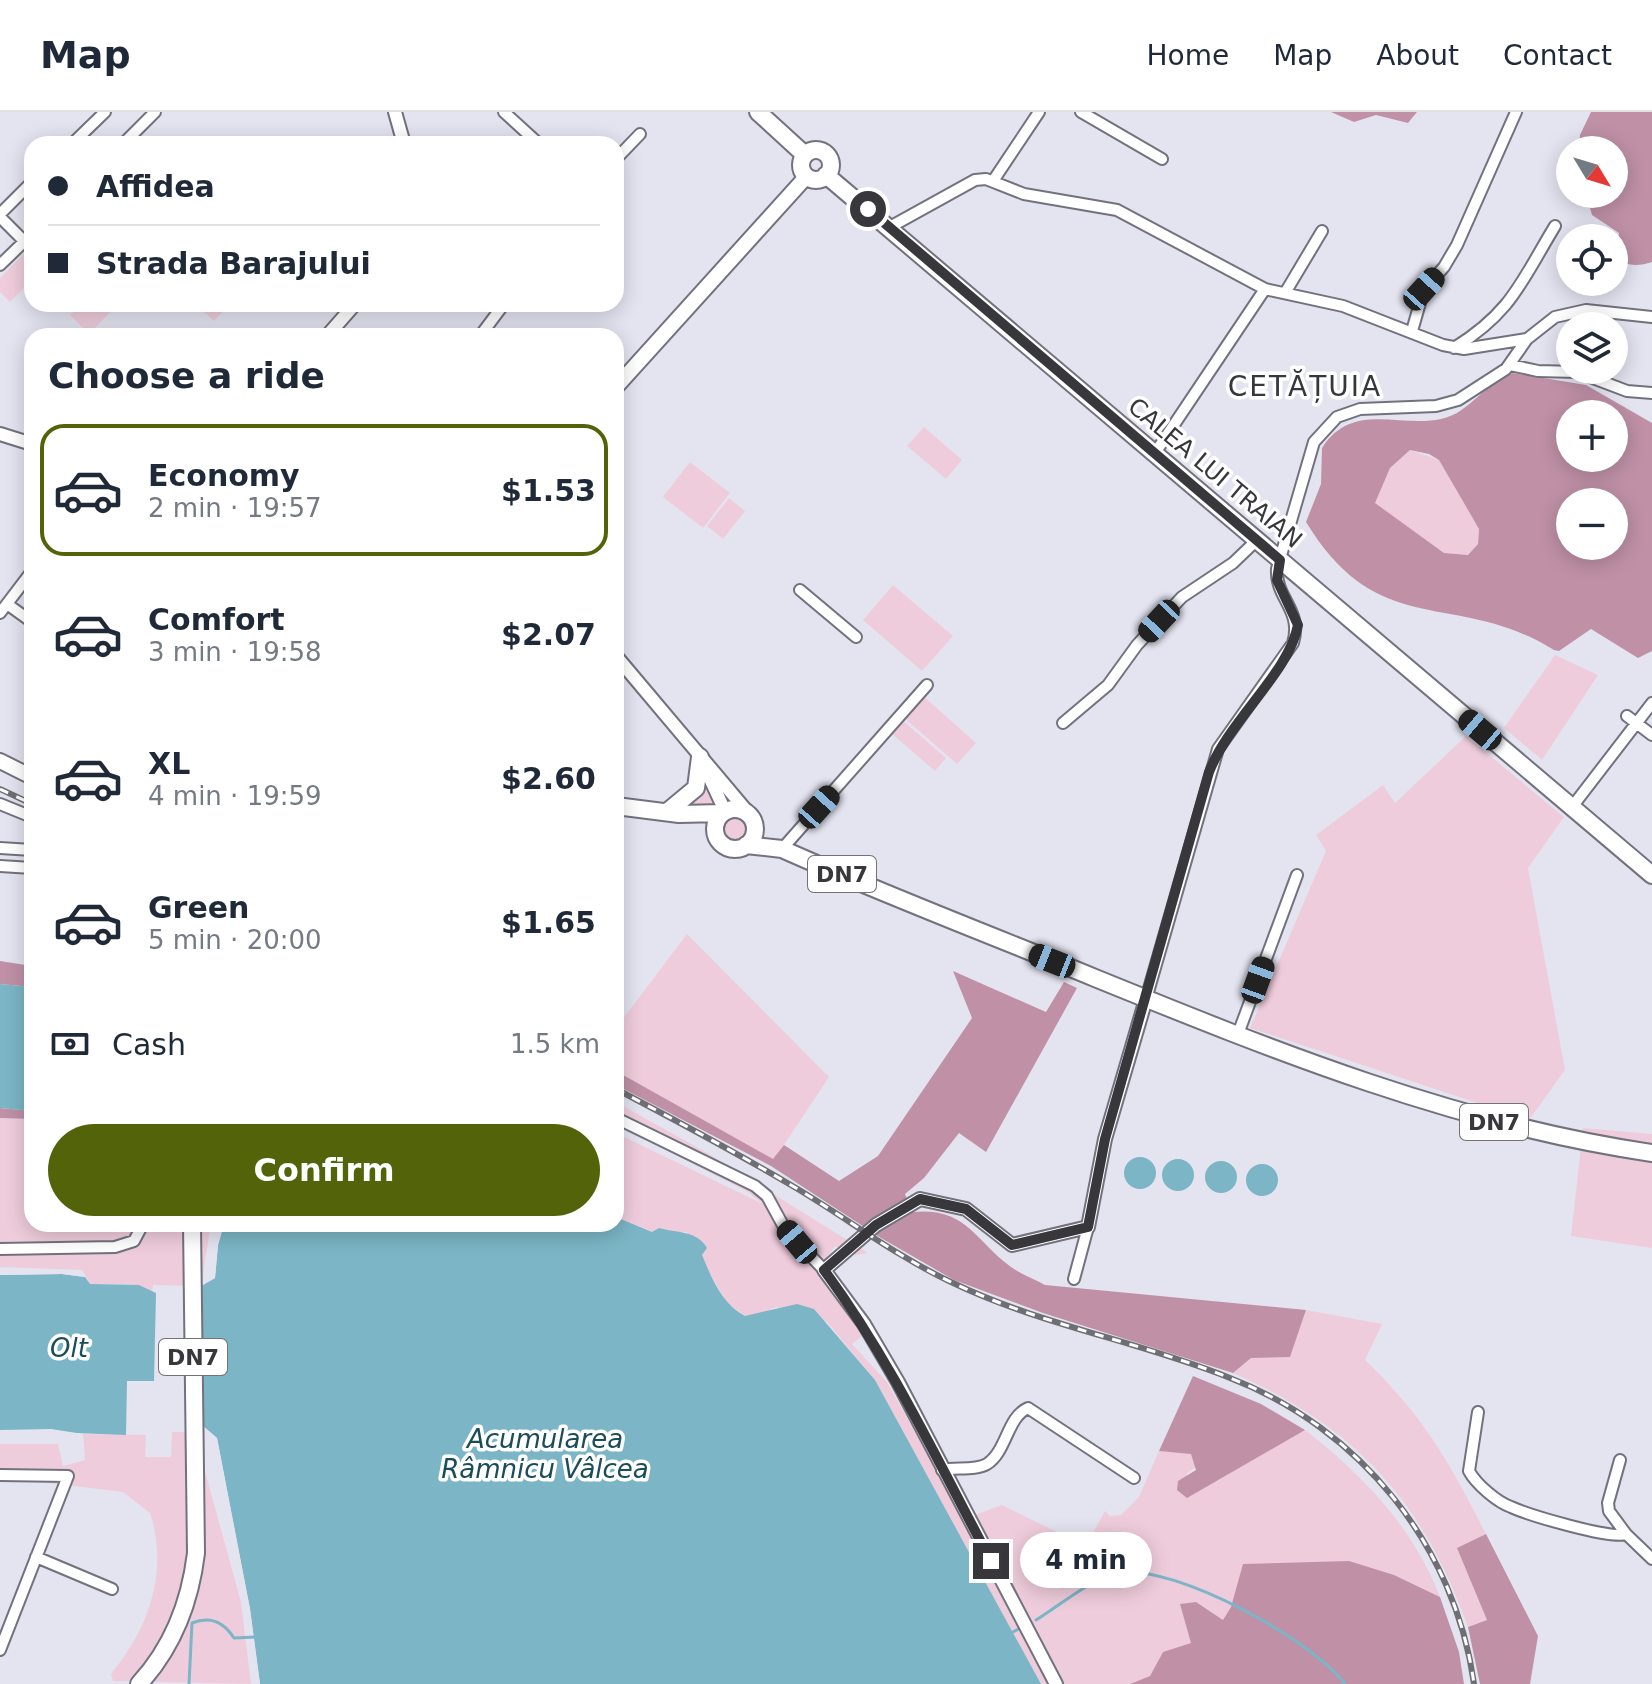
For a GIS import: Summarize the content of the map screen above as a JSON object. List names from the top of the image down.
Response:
{
  "streets": {
    "main road": ["CALEA LUI TRAIAN", "DN7"]
  },
  "districts": ["CETĂȚUIA"],
  "water": ["Olt", "Acumularea Râmnicu Vâlcea"],
  "north": "bottom right",
  "page": {
    "header": "Map",
    "nav": [
      "Home",
      "Map",
      "About",
      "Contact"
    ],
    "map_buttons": ["+", "−"],
    "banner": ["Affidea", "Strada Barajului"],
    "heading": "Choose a ride",
    "list": [
      {
        "name": "Economy",
        "note": "2 min · 19:57",
        "value": "$1.53"
      },
      {
        "name": "Comfort",
        "note": "3 min · 19:58",
        "value": "$2.07"
      },
      {
        "name": "XL",
        "note": "4 min · 19:59",
        "value": "$2.60"
      },
      {
        "name": "Green",
        "note": "5 min · 20:00",
        "value": "$1.65"
      }
    ],
    "pay": ["Cash", "1.5 km"],
    "buttons": "Confirm",
    "bubble": "4 min"
  }
}
